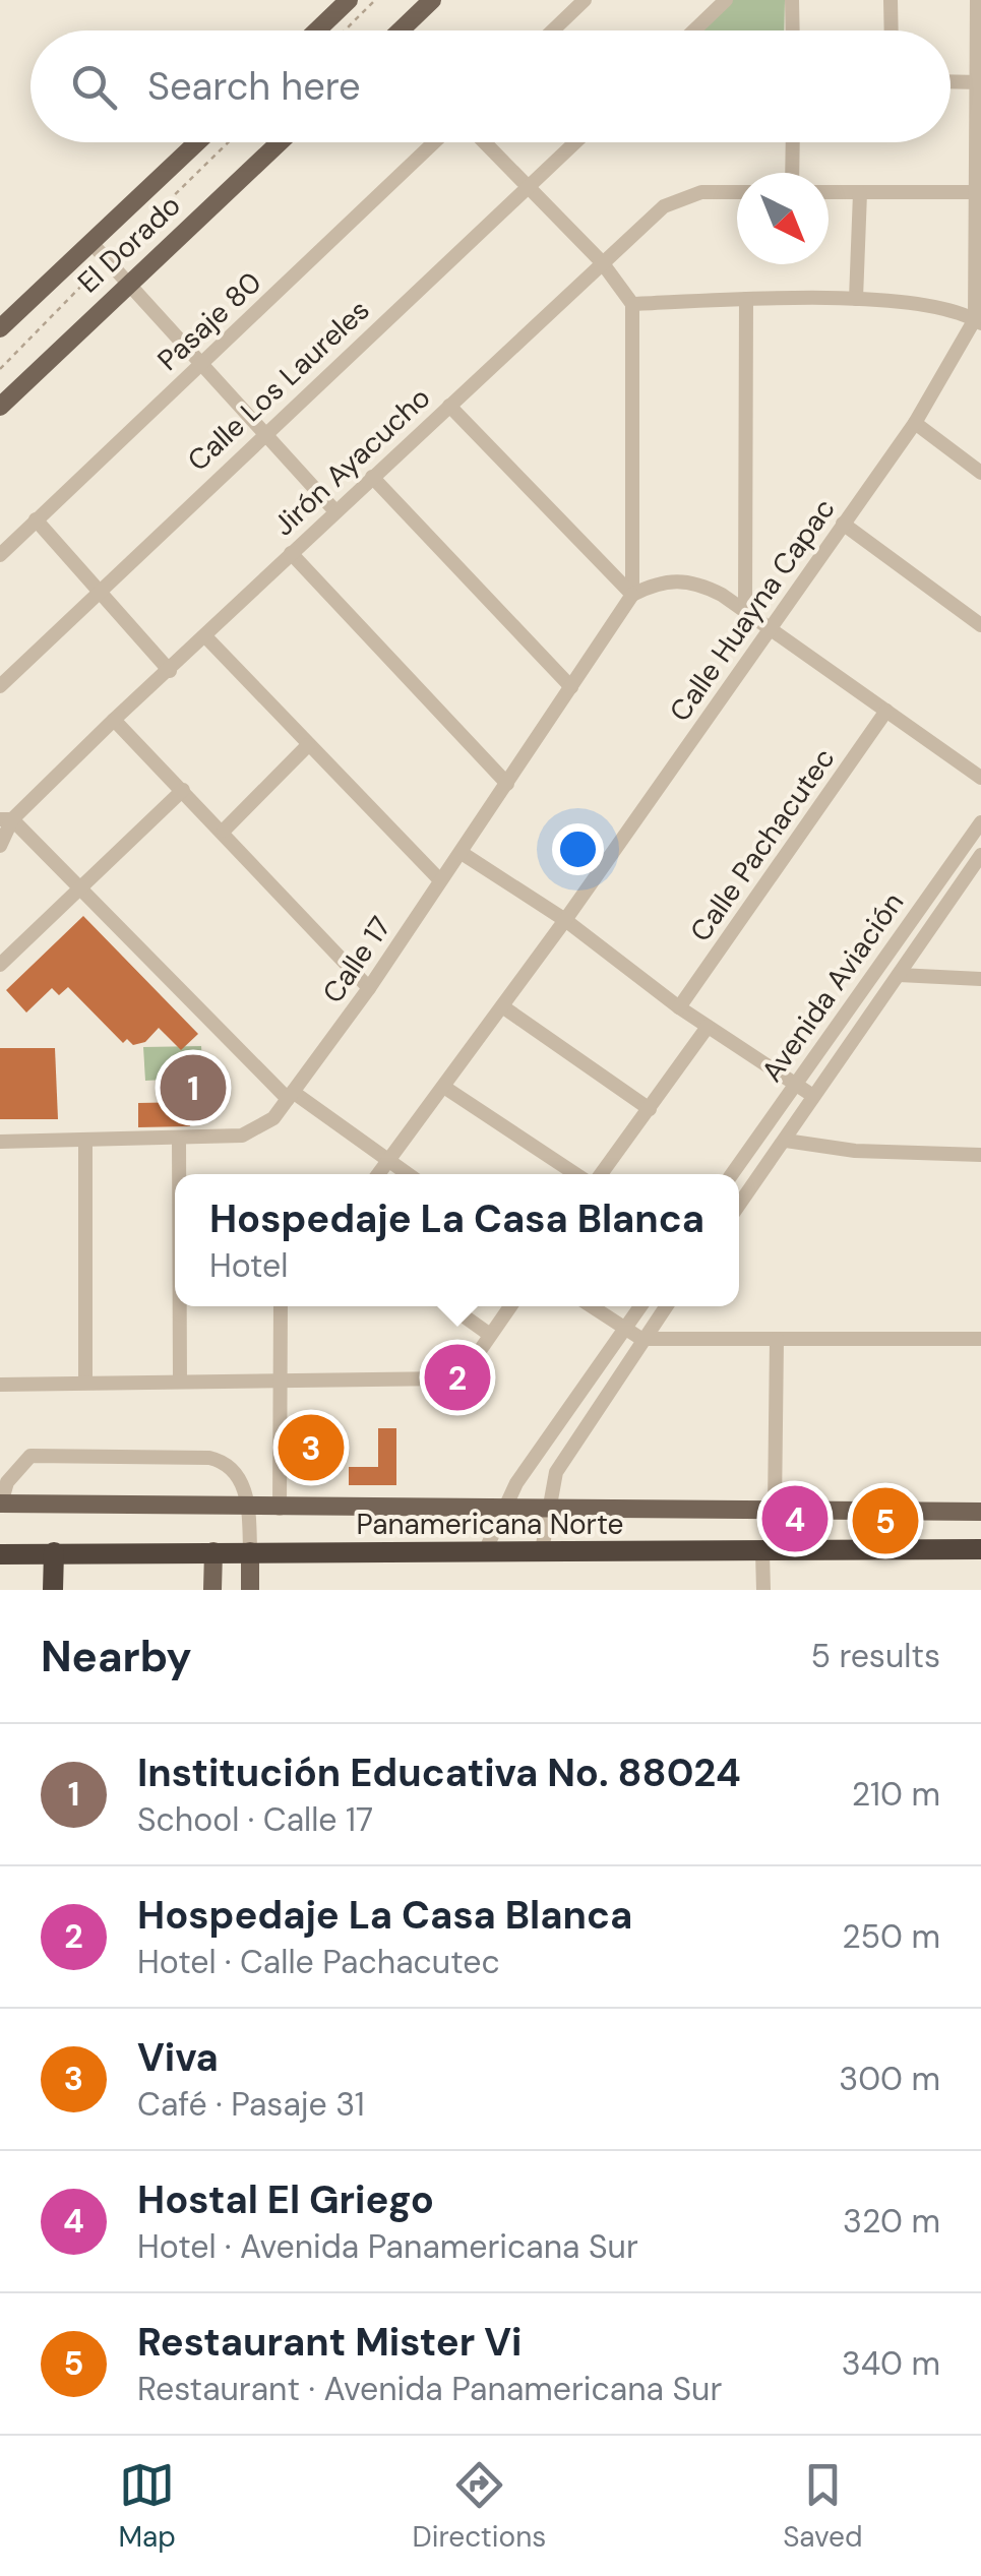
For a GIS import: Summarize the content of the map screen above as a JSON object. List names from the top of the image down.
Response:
{
  "streets": {
    "highway": ["Panamericana Norte"],
    "main road": ["El Dorado"],
    "street": [
      "Pasaje 80",
      "Calle Los Laureles",
      "Jirón Ayacucho",
      "Calle Huayna Capac",
      "Calle Pachacutec",
      "Calle 17",
      "Avenida Aviación"
    ]
  },
  "north": "bottom right",
  "page": {
    "search": "Search here",
    "pins": [
      "1",
      "2",
      "3",
      "4",
      "5"
    ],
    "popup": ["Hospedaje La Casa Blanca", "Hotel"],
    "heading": ["Nearby", "5 results"],
    "list": [
      {
        "mark": "1",
        "name": "Institución Educativa No. 88024",
        "note": "School · Calle 17",
        "value": "210 m"
      },
      {
        "mark": "2",
        "name": "Hospedaje La Casa Blanca",
        "note": "Hotel · Calle Pachacutec",
        "value": "250 m"
      },
      {
        "mark": "3",
        "name": "Viva",
        "note": "Café · Pasaje 31",
        "value": "300 m"
      },
      {
        "mark": "4",
        "name": "Hostal El Griego",
        "note": "Hotel · Avenida Panamericana Sur",
        "value": "320 m"
      },
      {
        "mark": "5",
        "name": "Restaurant Mister Vi",
        "note": "Restaurant · Avenida Panamericana Sur",
        "value": "340 m"
      }
    ],
    "nav": ["Map", "Directions", "Saved"]
  }
}
